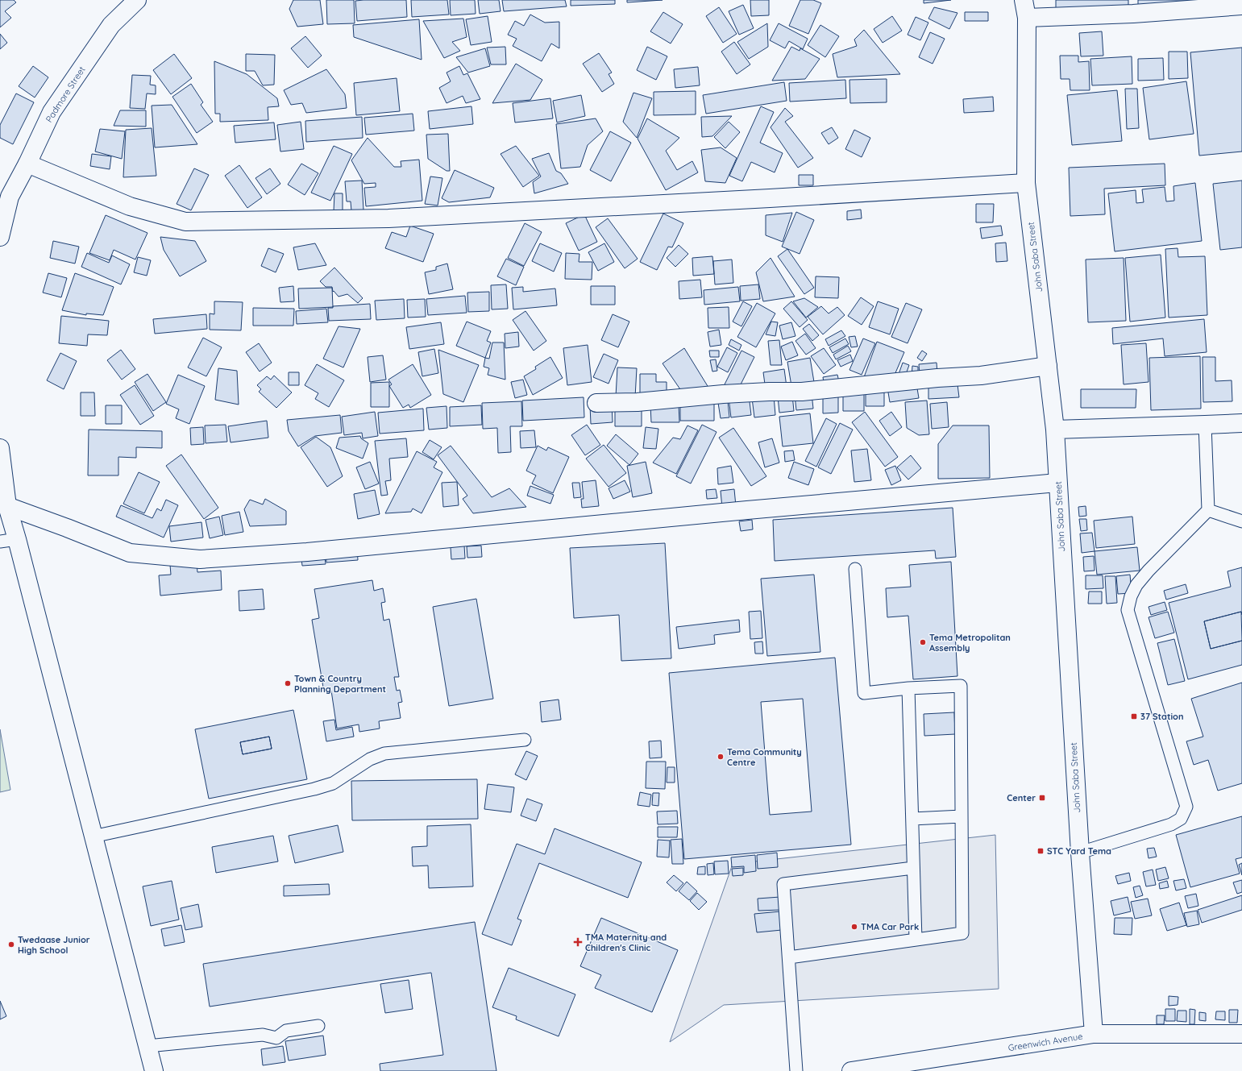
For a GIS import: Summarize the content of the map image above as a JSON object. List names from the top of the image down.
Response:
{
  "streets": {
    "street": ["Padmore Street", "John Saba Street", "Greenwich Avenue"]
  },
  "crossings": [
    ["John Saba Street", "Greenwich Avenue"]
  ],
  "places": {
    "other": [
      "Tema Metropolitan Assembly",
      "Town & Country Planning Department",
      "Tema Community Centre",
      "TMA Car Park",
      "Twedaase Junior High School"
    ],
    "transit": ["37 Station", "Center", "STC Yard Tema"],
    "health": ["TMA Maternity and Children's Clinic"]
  }
}
